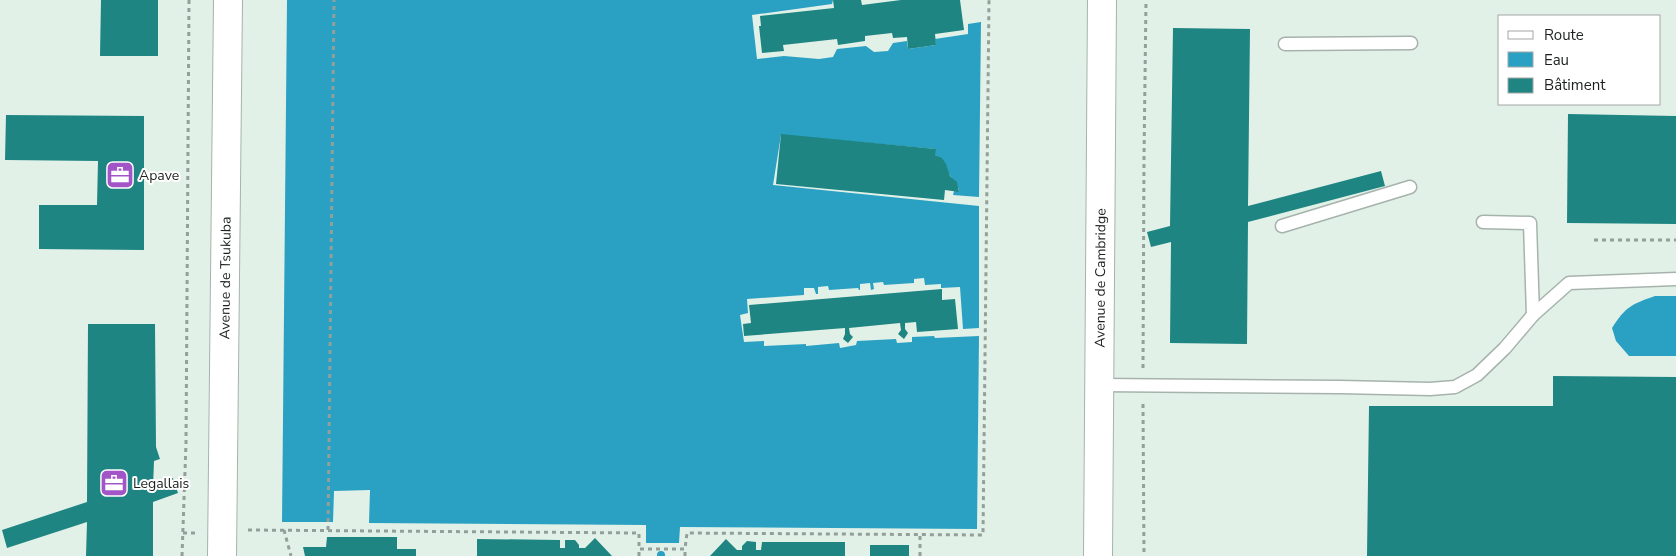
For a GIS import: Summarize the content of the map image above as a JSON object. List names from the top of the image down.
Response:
{
  "streets": {
    "street": ["Avenue de Tsukuba", "Avenue de Cambridge"]
  },
  "places": {
    "office": ["Apave", "Legallais"]
  },
  "legend": ["Route", "Eau", "Bâtiment"]
}
